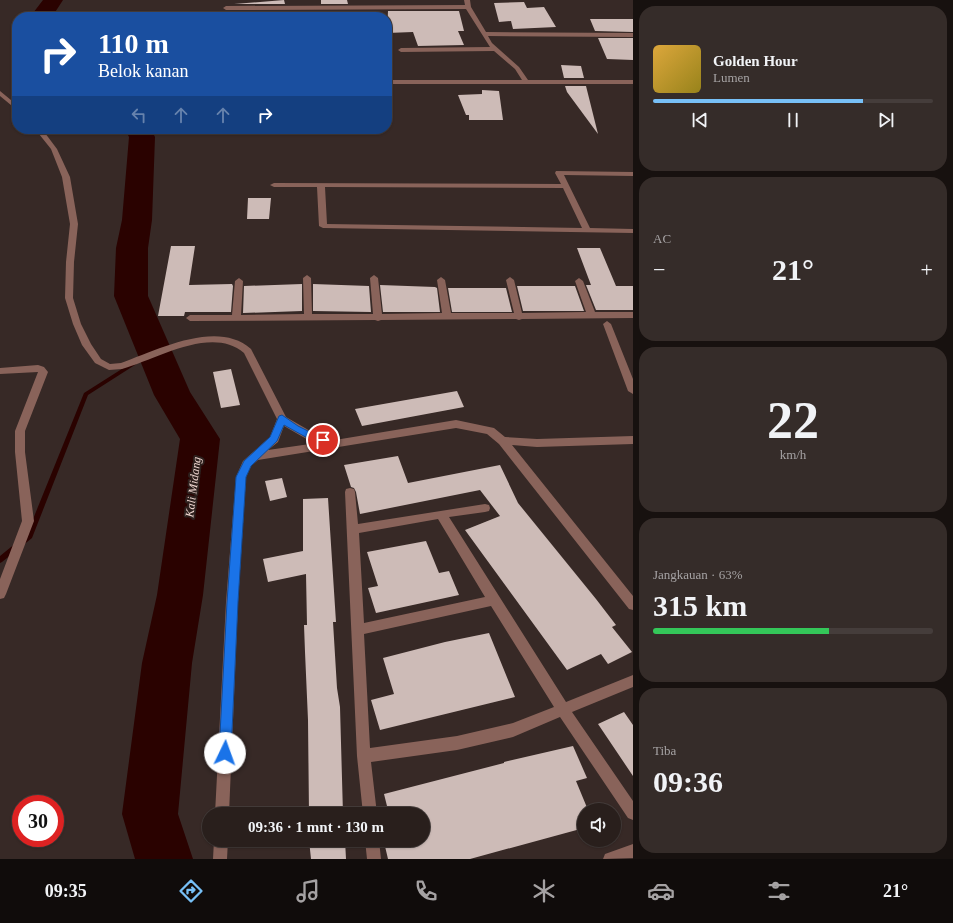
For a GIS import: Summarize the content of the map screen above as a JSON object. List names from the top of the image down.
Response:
{
  "water": ["Kali Midang"],
  "page": {
    "turn": ["110 m", "Belok kanan"],
    "song": ["Golden Hour", "Lumen"],
    "tile": [
      "AC",
      ["22", "km/h"],
      ["Jangkauan · 63%", "315 km"],
      ["Tiba", "09:36"]
    ],
    "heat": ["−", "21°", "+"],
    "limit": "30",
    "trip": "09:36 · 1 mnt · 130 m",
    "tabs": ["09:35", "21°"]
  }
}
